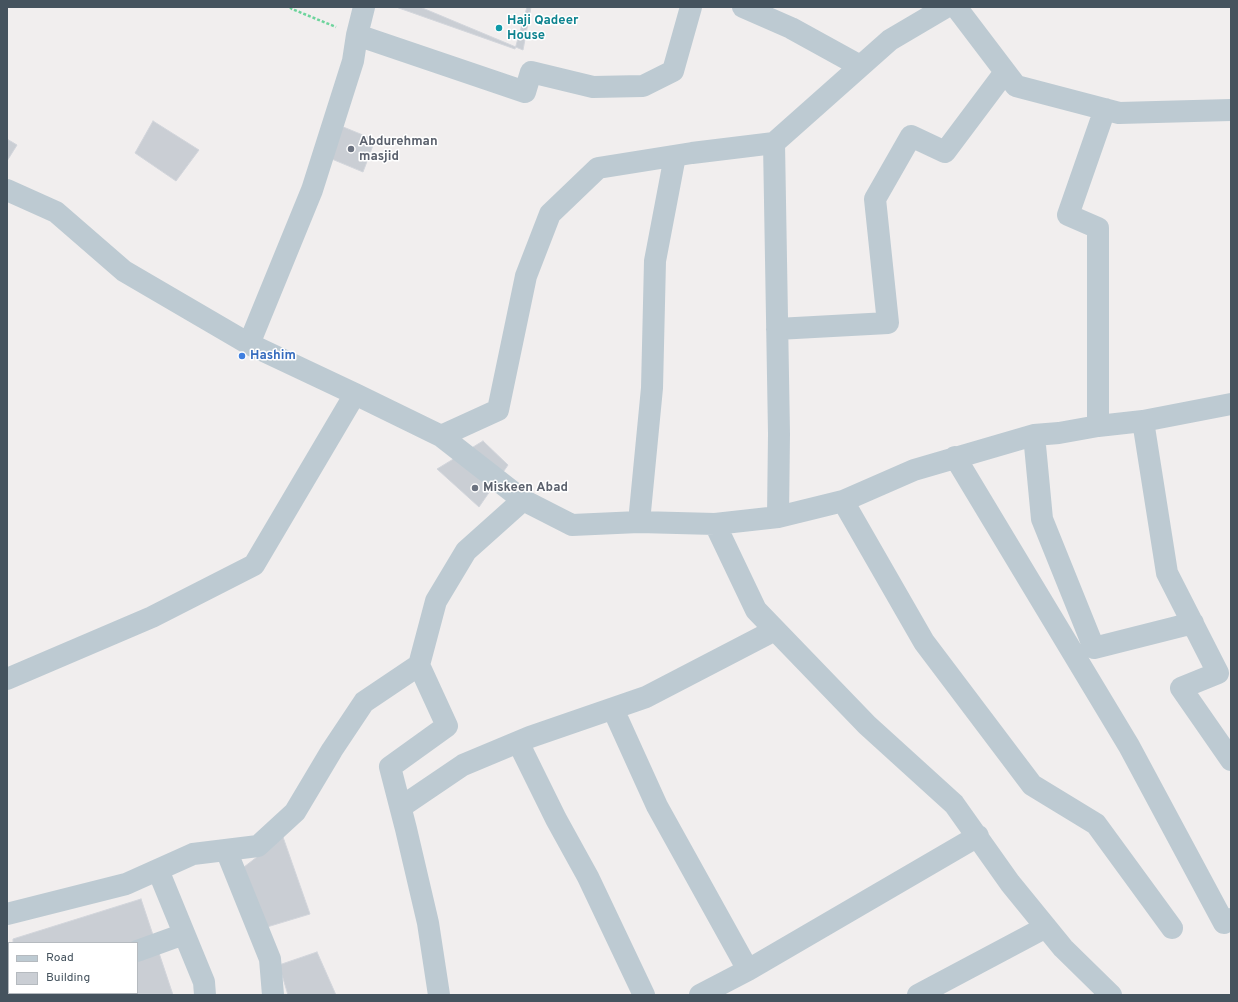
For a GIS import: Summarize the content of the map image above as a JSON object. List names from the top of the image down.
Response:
{
  "places": [
    "Haji Qadeer House",
    "Abdurehman masjid",
    "Hashim",
    "Miskeen Abad"
  ],
  "legend": ["Road", "Building"]
}
